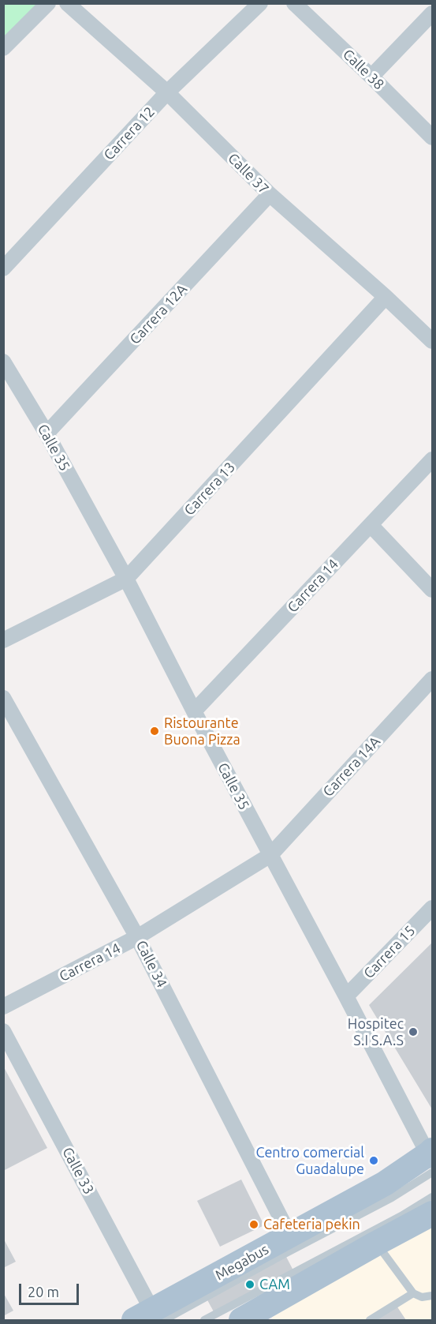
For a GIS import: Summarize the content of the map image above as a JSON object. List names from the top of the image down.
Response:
{
  "streets": {
    "street": [
      "Calle 38",
      "Carrera 12",
      "Calle 37",
      "Carrera 12A",
      "Calle 35",
      "Carrera 13",
      "Carrera 14",
      "Carrera 14A",
      "Carrera 15",
      "Calle 34",
      "Calle 33"
    ],
    "lane": ["Megabus"]
  },
  "crossings": [
    ["Carrera 12", "Calle 37"],
    ["Calle 37", "Carrera 12A"],
    ["Calle 37", "Carrera 13"],
    ["Carrera 12A", "Calle 35"],
    ["Calle 35", "Carrera 13"],
    ["Calle 35", "Carrera 14"],
    ["Calle 35", "Carrera 14A"],
    ["Calle 35", "Carrera 15"],
    ["Calle 35", "Megabus"],
    ["Carrera 14", "Carrera 14A"],
    ["Carrera 14", "Calle 34"],
    ["Calle 33", "Megabus"]
  ],
  "places": [
    "Ristourante Buona Pizza",
    "Hospitec S.I S.A.S",
    "Centro comercial Guadalupe",
    "Cafeteria pekin",
    "CAM"
  ],
  "scale_bar": "20 m"
}
